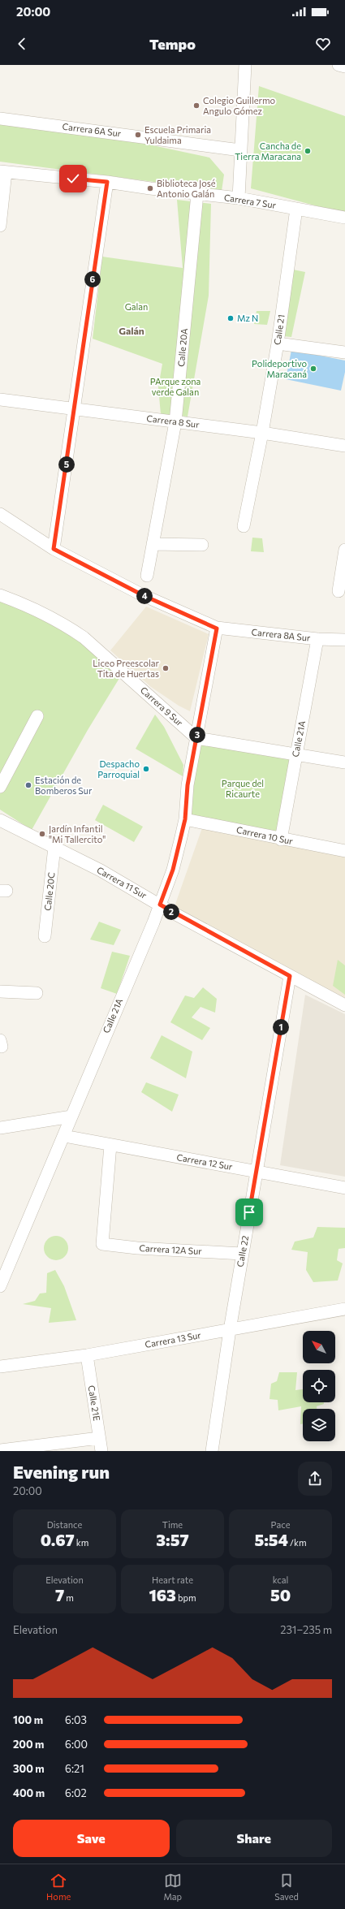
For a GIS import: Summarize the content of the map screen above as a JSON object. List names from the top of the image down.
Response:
{
  "streets": {
    "street": [
      "Carrera 6A Sur",
      "Carrera 7 Sur",
      "Calle 21",
      "Calle 20A",
      "Carrera 8 Sur",
      "Carrera 8A Sur",
      "Carrera 9 Sur",
      "Calle 21A",
      "Carrera 10 Sur",
      "Carrera 11 Sur",
      "Calle 20C",
      "Carrera 12 Sur",
      "Carrera 12A Sur",
      "Calle 22",
      "Carrera 13 Sur",
      "Calle 21E"
    ]
  },
  "crossings": [
    ["Carrera 7 Sur", "Calle 21"],
    ["Carrera 7 Sur", "Calle 20A"],
    ["Calle 21", "Carrera 8 Sur"],
    ["Calle 20A", "Carrera 8 Sur"],
    ["Carrera 8A Sur", "Calle 21A"],
    ["Carrera 9 Sur", "Calle 21A"],
    ["Calle 21A", "Carrera 10 Sur"],
    ["Calle 21A", "Carrera 11 Sur"],
    ["Calle 21A", "Carrera 12 Sur"],
    ["Carrera 11 Sur", "Calle 20C"],
    ["Carrera 11 Sur", "Calle 22"],
    ["Carrera 12 Sur", "Carrera 12A Sur"],
    ["Carrera 12 Sur", "Calle 22"],
    ["Carrera 12A Sur", "Calle 22"],
    ["Calle 22", "Carrera 13 Sur"],
    ["Carrera 13 Sur", "Calle 21E"]
  ],
  "districts": ["Galán"],
  "parks": ["Galan", "PArque zona verde Galan", "Parque del Ricaurte"],
  "places": [
    "Colegio Guillermo Angulo Gómez",
    "Escuela Primaria Yuldaima",
    "Cancha de Tierra Maracana",
    "Biblioteca José Antonio Galán",
    "Mz N",
    "Polideportivo Maracaná",
    "Liceo Preescolar Tita de Huertas",
    "Despacho Parroquial",
    "Estación de Bomberos Sur",
    "Jardín Infantil \"Mi Tallercito\""
  ],
  "north": "top left",
  "page": {
    "status": "20:00",
    "header": "Tempo",
    "pins": [
      "6",
      "5",
      "4",
      "3",
      "2",
      "1"
    ],
    "heading": ["Evening run", "20:00"],
    "stats": [
      ["Distance", "0.67 km"],
      ["Time", "3:57"],
      ["Pace", "5:54 /km"],
      ["Elevation", "7 m"],
      ["Heart rate", "163 bpm"],
      ["kcal", "50"]
    ],
    "chart": ["Elevation", "231–235 m"],
    "list": [
      {
        "name": "100 m",
        "note": "6:03"
      },
      {
        "name": "200 m",
        "note": "6:00"
      },
      {
        "name": "300 m",
        "note": "6:21"
      },
      {
        "name": "400 m",
        "note": "6:02"
      }
    ],
    "buttons": ["Save", "Share"],
    "tabs": ["Home", "Map", "Saved"]
  }
}
